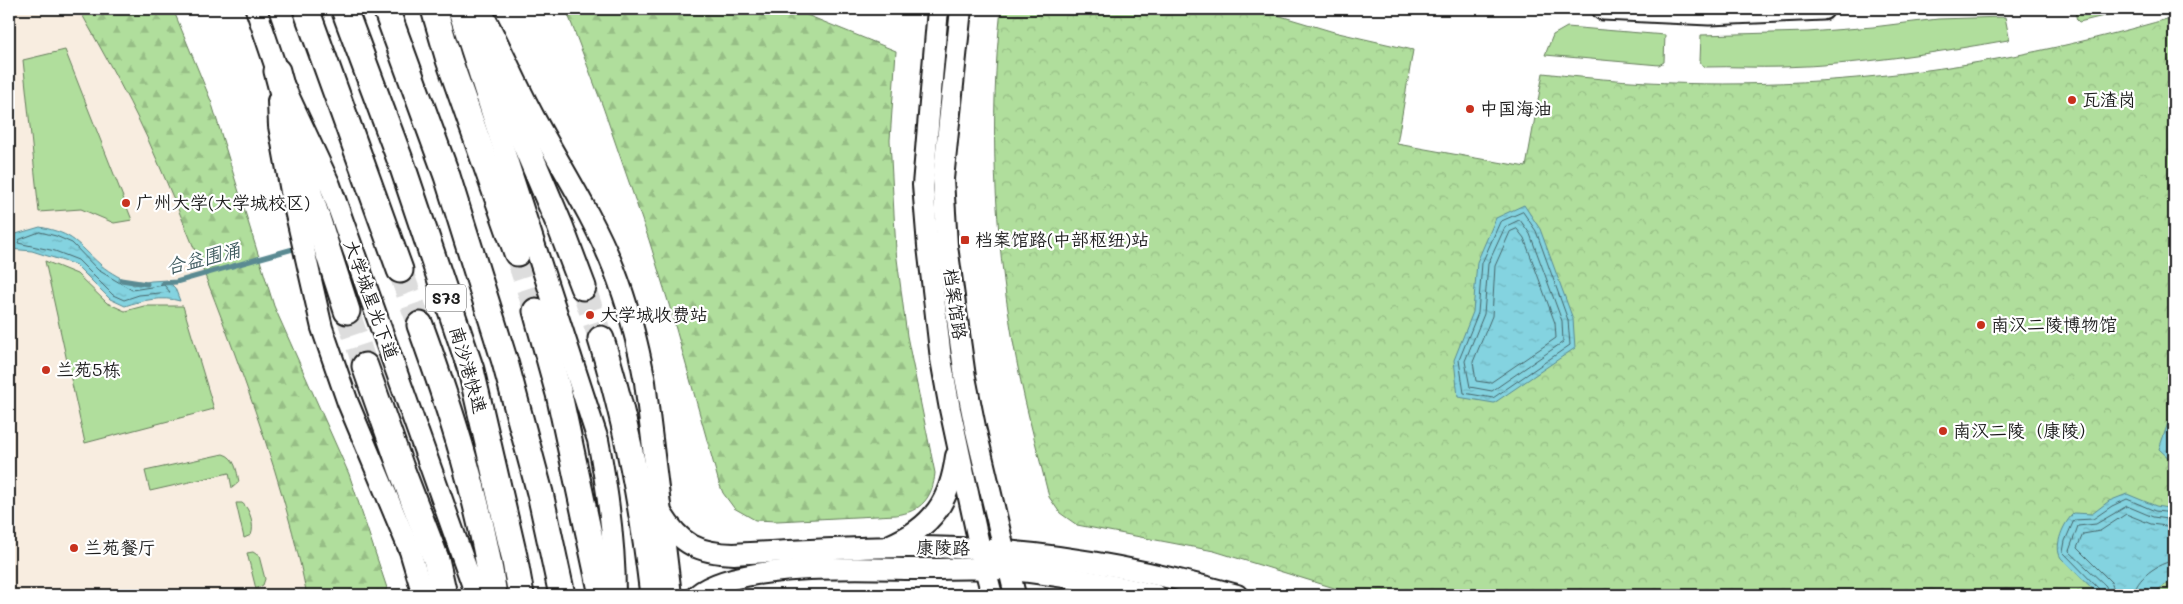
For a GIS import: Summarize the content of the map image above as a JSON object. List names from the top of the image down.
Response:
{
  "streets": {
    "highway": ["S73", "南沙港快速"],
    "street": ["大学城星光下道", "档案馆路", "康陵路"]
  },
  "crossings": [
    ["档案馆路", "康陵路"]
  ],
  "water": ["合益围涌"],
  "places": {
    "other": [
      "瓦渣岗",
      "中国海油",
      "广州大学(大学城校区)",
      "大学城收费站",
      "南汉二陵博物馆",
      "兰苑5栋",
      "南汉二陵（康陵）",
      "兰苑餐厅"
    ],
    "transit": ["档案馆路(中部枢纽)站"]
  }
}
